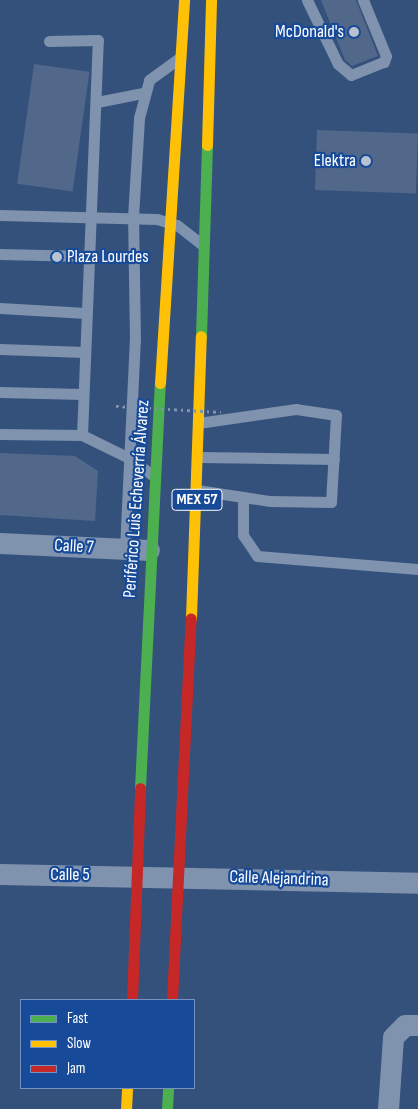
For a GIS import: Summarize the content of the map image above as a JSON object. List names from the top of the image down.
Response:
{
  "streets": {
    "main road": ["Periférico Luis Echeverría Álvarez", "MEX 57"],
    "street": ["Calle 7", "Calle 5", "Calle Alejandrina"]
  },
  "crossings": [
    ["Periférico Luis Echeverría Álvarez", "Calle 7"],
    ["Periférico Luis Echeverría Álvarez", "Calle 5"],
    ["Periférico Luis Echeverría Álvarez", "Calle Alejandrina"],
    ["MEX 57", "Calle Alejandrina"],
    ["Calle 5", "Calle Alejandrina"]
  ],
  "places": ["McDonald's", "Elektra", "Plaza Lourdes"],
  "legend": ["Fast", "Slow", "Jam"]
}
